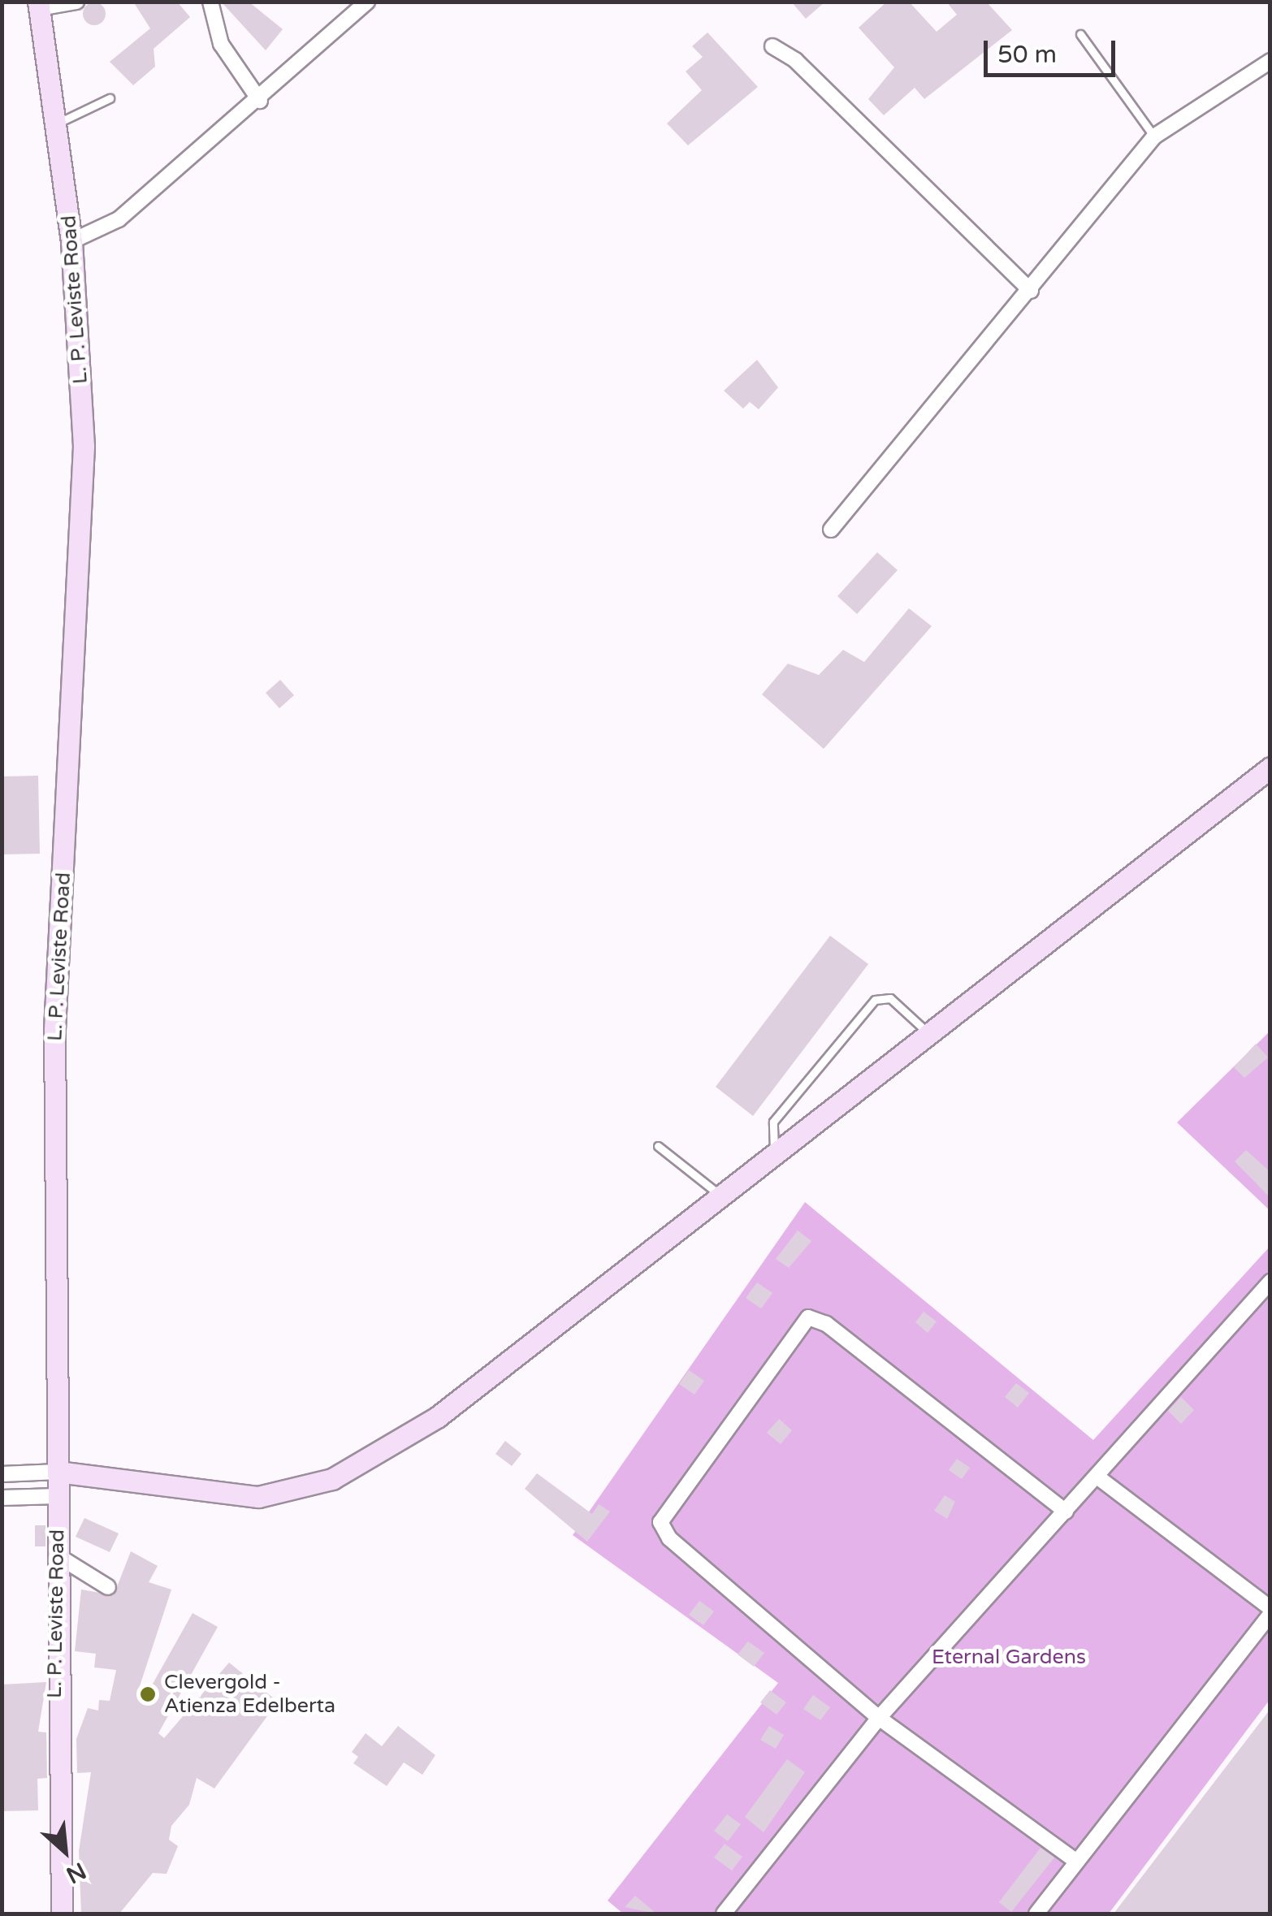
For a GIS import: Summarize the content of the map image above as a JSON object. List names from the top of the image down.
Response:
{
  "streets": {
    "main road": ["L. P. Leviste Road"]
  },
  "parks": ["Eternal Gardens"],
  "places": ["Clevergold - Atienza Edelberta"],
  "scale_bar": "50 m",
  "north": "bottom right"
}
